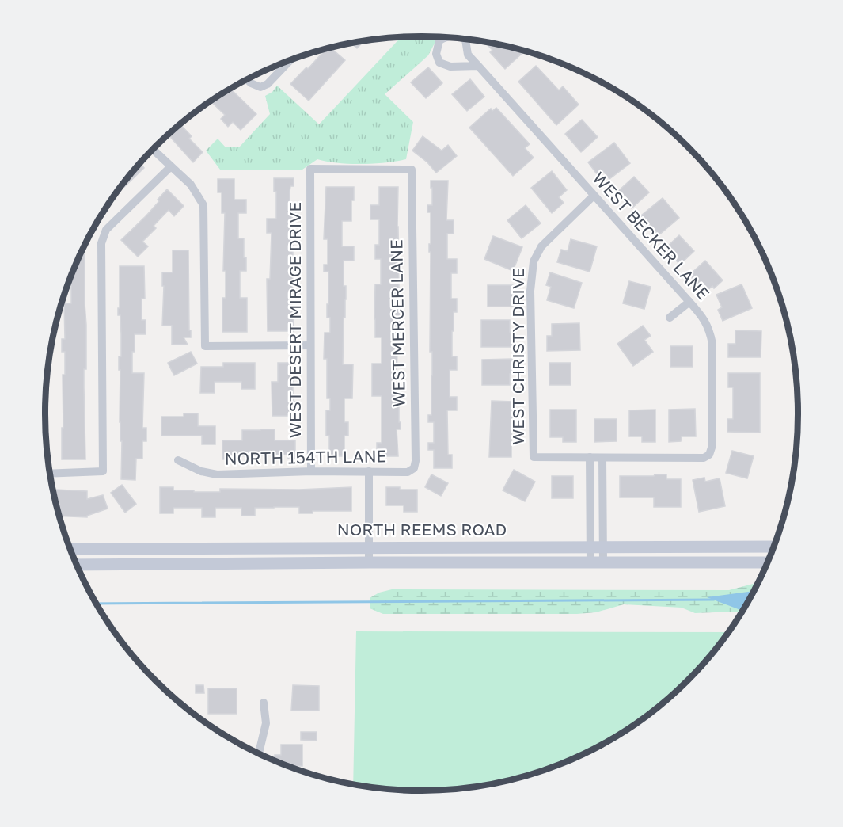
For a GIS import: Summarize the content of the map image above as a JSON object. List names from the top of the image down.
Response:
{
  "streets": {
    "main road": ["NORTH REEMS ROAD"],
    "street": [
      "WEST BECKER LANE",
      "WEST DESERT MIRAGE DRIVE",
      "WEST MERCER LANE",
      "WEST CHRISTY DRIVE",
      "NORTH 154TH LANE"
    ]
  },
  "crossings": [
    ["WEST BECKER LANE", "WEST CHRISTY DRIVE"],
    ["WEST DESERT MIRAGE DRIVE", "WEST MERCER LANE"],
    ["WEST DESERT MIRAGE DRIVE", "NORTH 154TH LANE"],
    ["WEST MERCER LANE", "NORTH 154TH LANE"]
  ]
}
